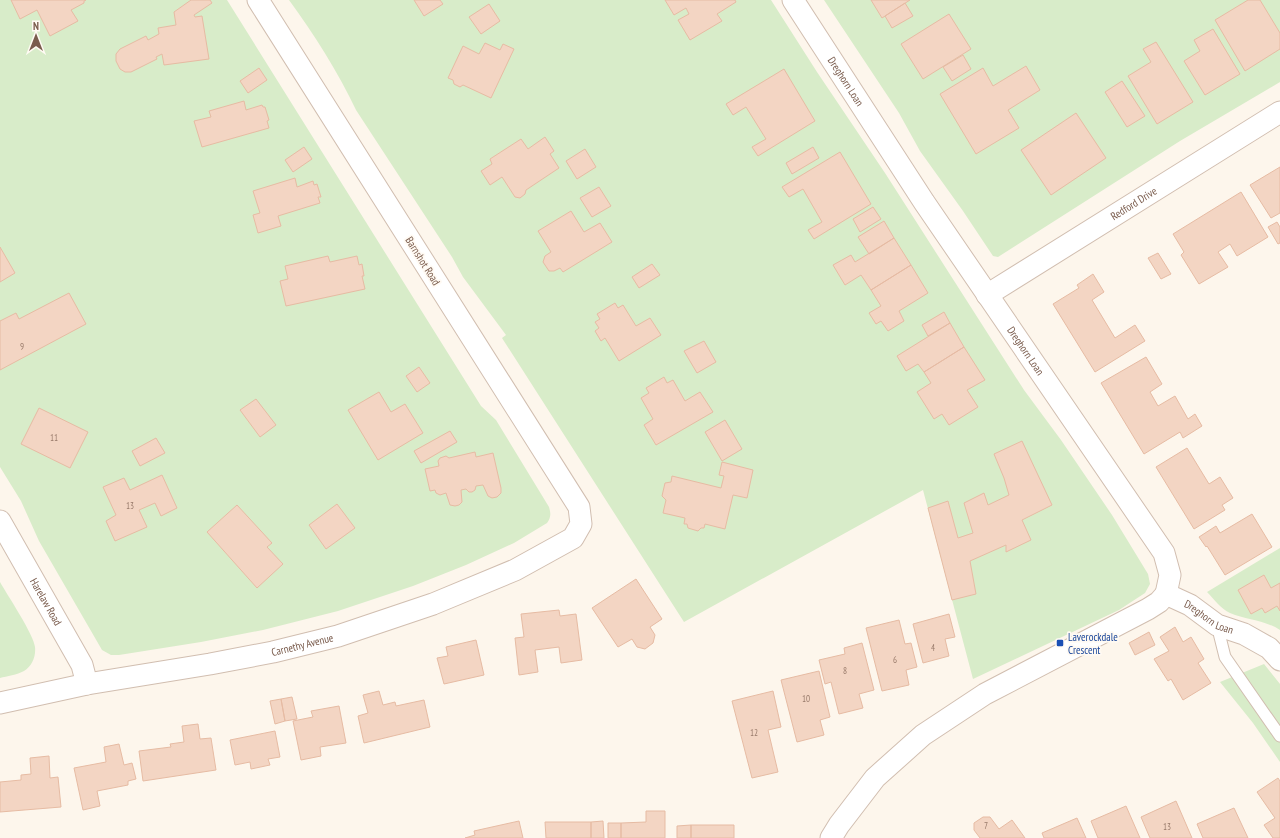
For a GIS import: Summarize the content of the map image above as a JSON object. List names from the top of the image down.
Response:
{
  "streets": {
    "street": [
      "Dreghorn Loan",
      "Redford Drive",
      "Barnshot Road",
      "Harelaw Road",
      "Carnethy Avenue"
    ]
  },
  "crossings": [
    ["Dreghorn Loan", "Redford Drive"],
    ["Barnshot Road", "Carnethy Avenue"],
    ["Harelaw Road", "Carnethy Avenue"]
  ],
  "places": {
    "transit": ["Laverockdale Crescent"]
  },
  "house_numbers": [
    "9",
    "11",
    "13",
    "4",
    "6",
    "8",
    "10",
    "12",
    "7",
    "13"
  ],
  "north": "top"
}
